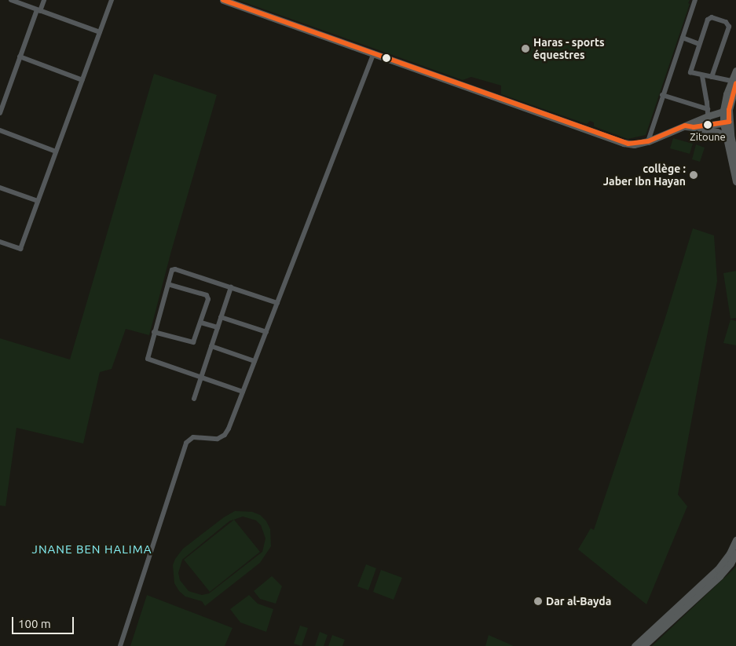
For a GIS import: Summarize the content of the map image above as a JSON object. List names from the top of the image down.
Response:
{
  "districts": ["JNANE BEN HALIMA"],
  "places": [
    "Haras - sports équestres",
    "Zitoune",
    "collège : Jaber Ibn Hayan",
    "Dar al-Bayda"
  ],
  "scale_bar": "100 m"
}
